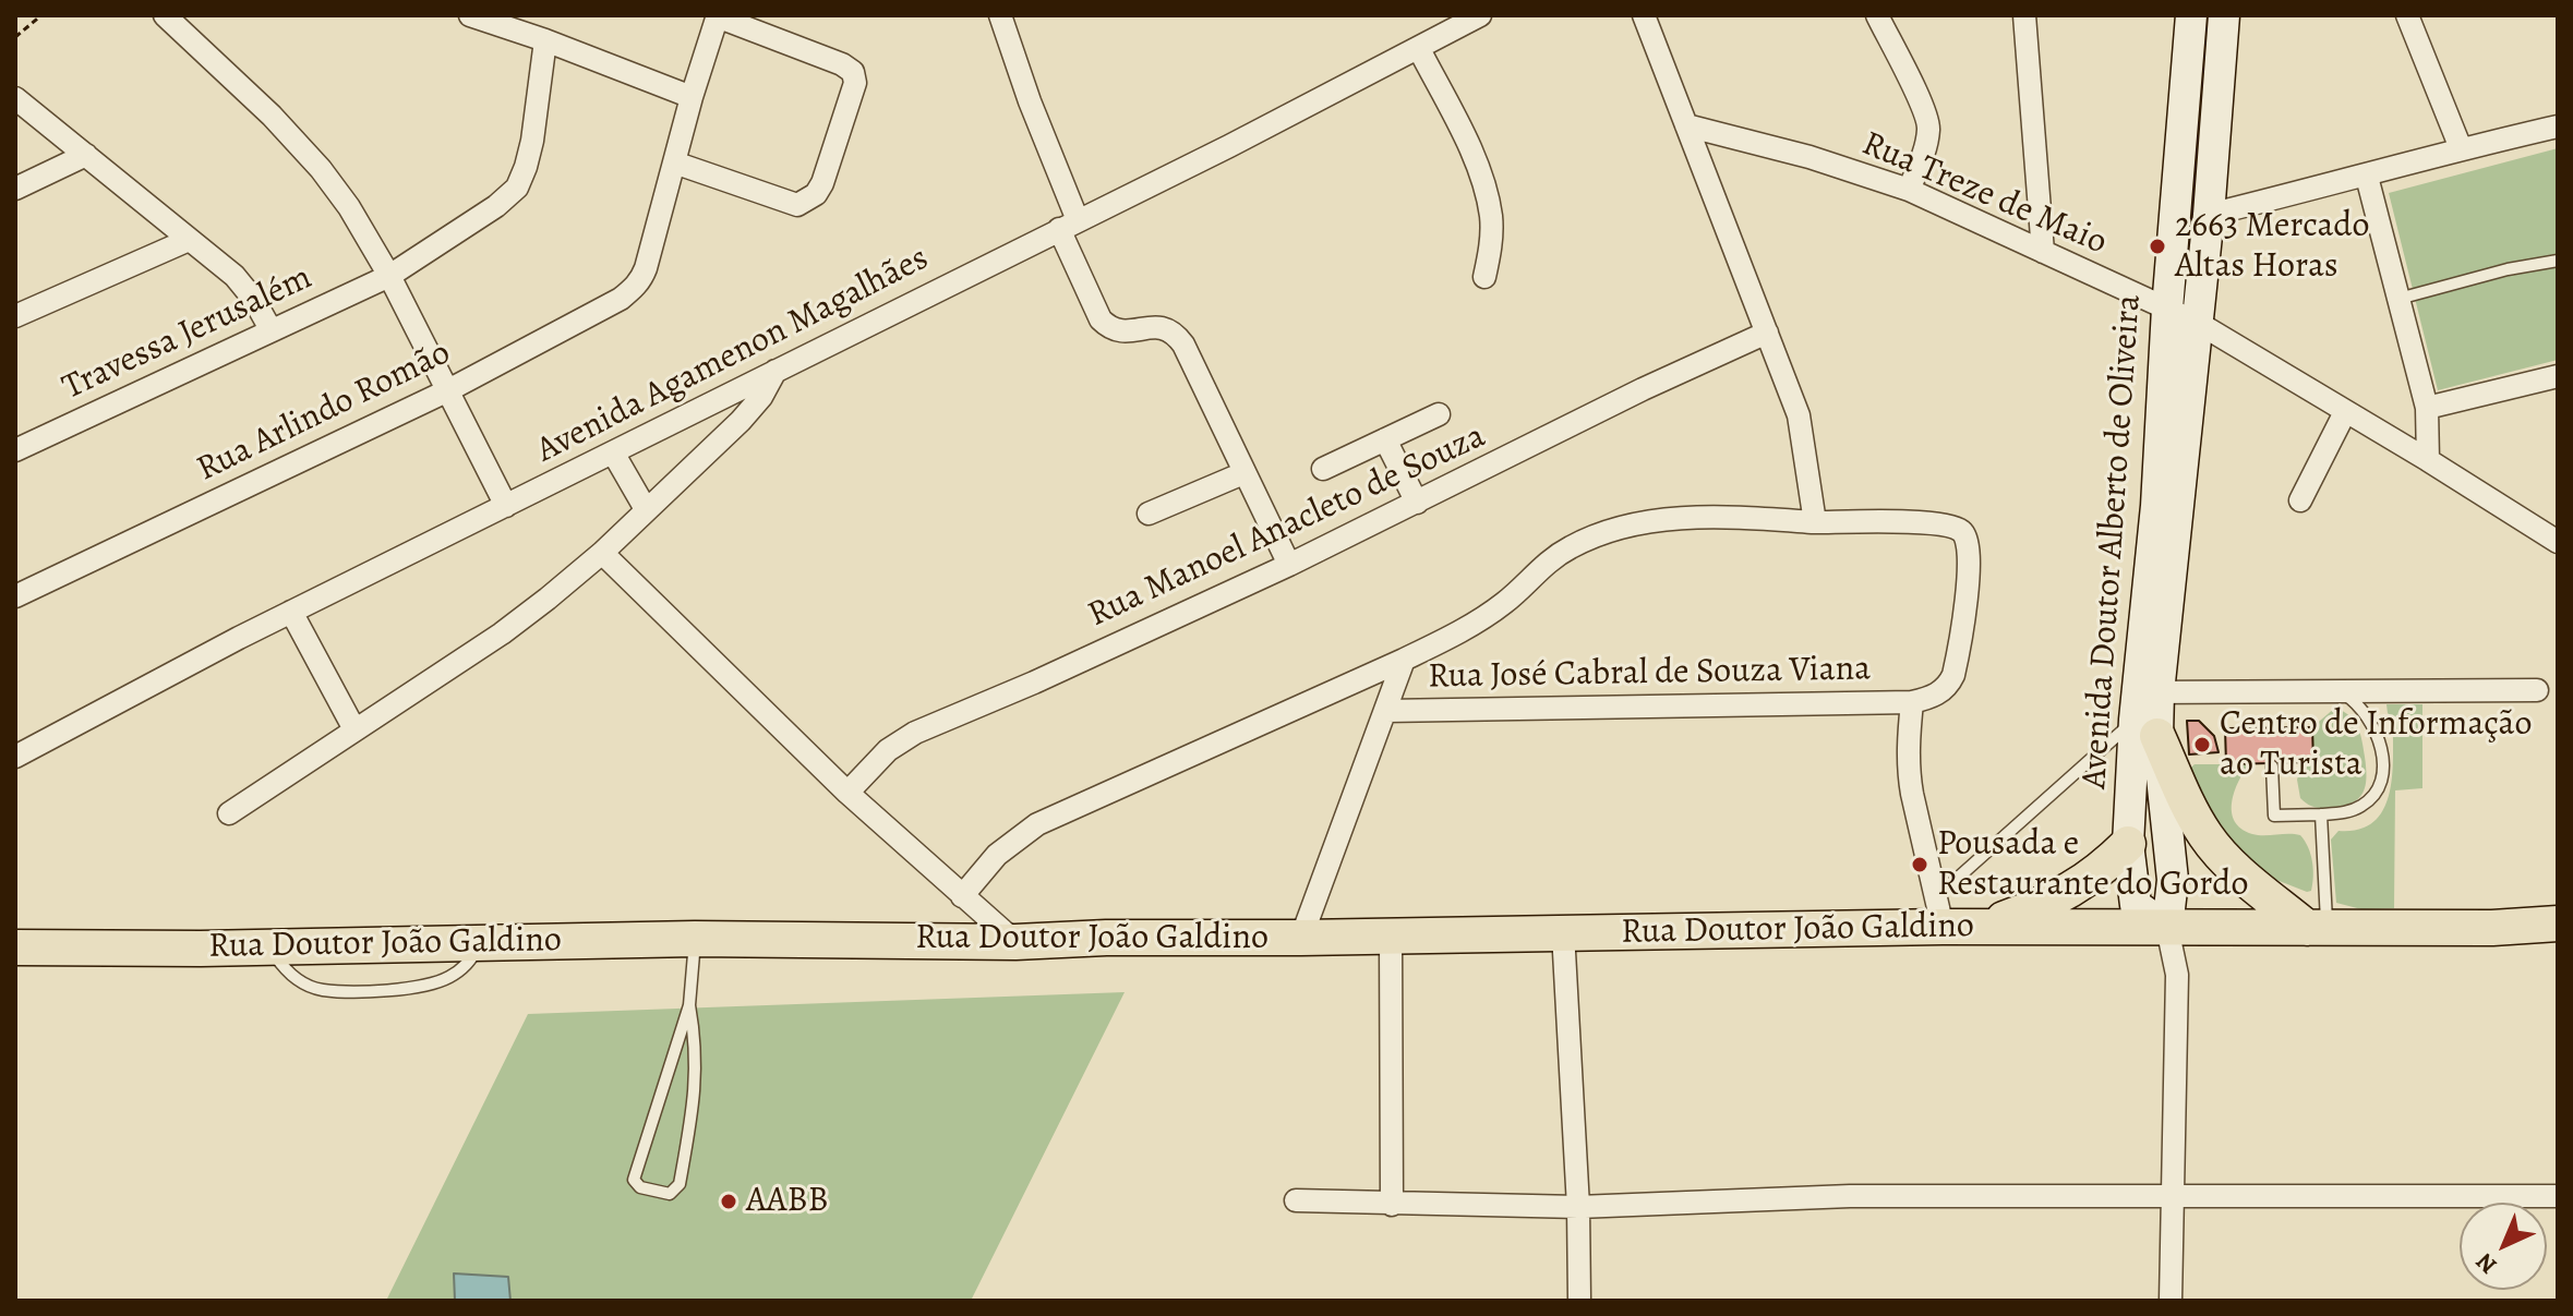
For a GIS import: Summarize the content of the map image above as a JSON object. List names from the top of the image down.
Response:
{
  "streets": {
    "main road": ["Rua Doutor João Galdino"],
    "street": [
      "Rua Treze de Maio",
      "Travessa Jerusalém",
      "Avenida Agamenon Magalhães",
      "Rua Arlindo Romão",
      "Rua Manoel Anacleto de Souza",
      "Avenida Doutor Alberto de Oliveira",
      "Rua José Cabral de Souza Viana"
    ]
  },
  "crossings": [
    ["Rua Treze de Maio", "Avenida Doutor Alberto de Oliveira"],
    ["Avenida Doutor Alberto de Oliveira", "Rua Doutor João Galdino"]
  ],
  "places": [
    "2663 Mercado Altas Horas",
    "Centro de Informação ao Turista",
    "Pousada e Restaurante do Gordo",
    "AABB"
  ],
  "north": "bottom left"
}
